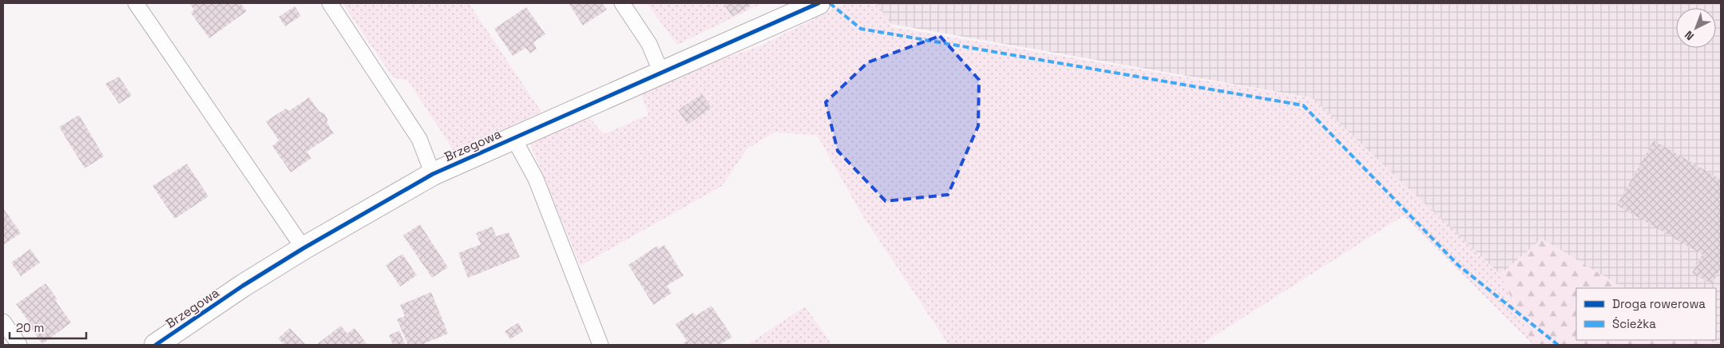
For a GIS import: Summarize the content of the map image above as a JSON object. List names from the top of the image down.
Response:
{
  "streets": {
    "street": ["Brzegowa"]
  },
  "legend": ["Droga rowerowa", "Ścieżka"],
  "scale_bar": "20 m",
  "north": "bottom left"
}
